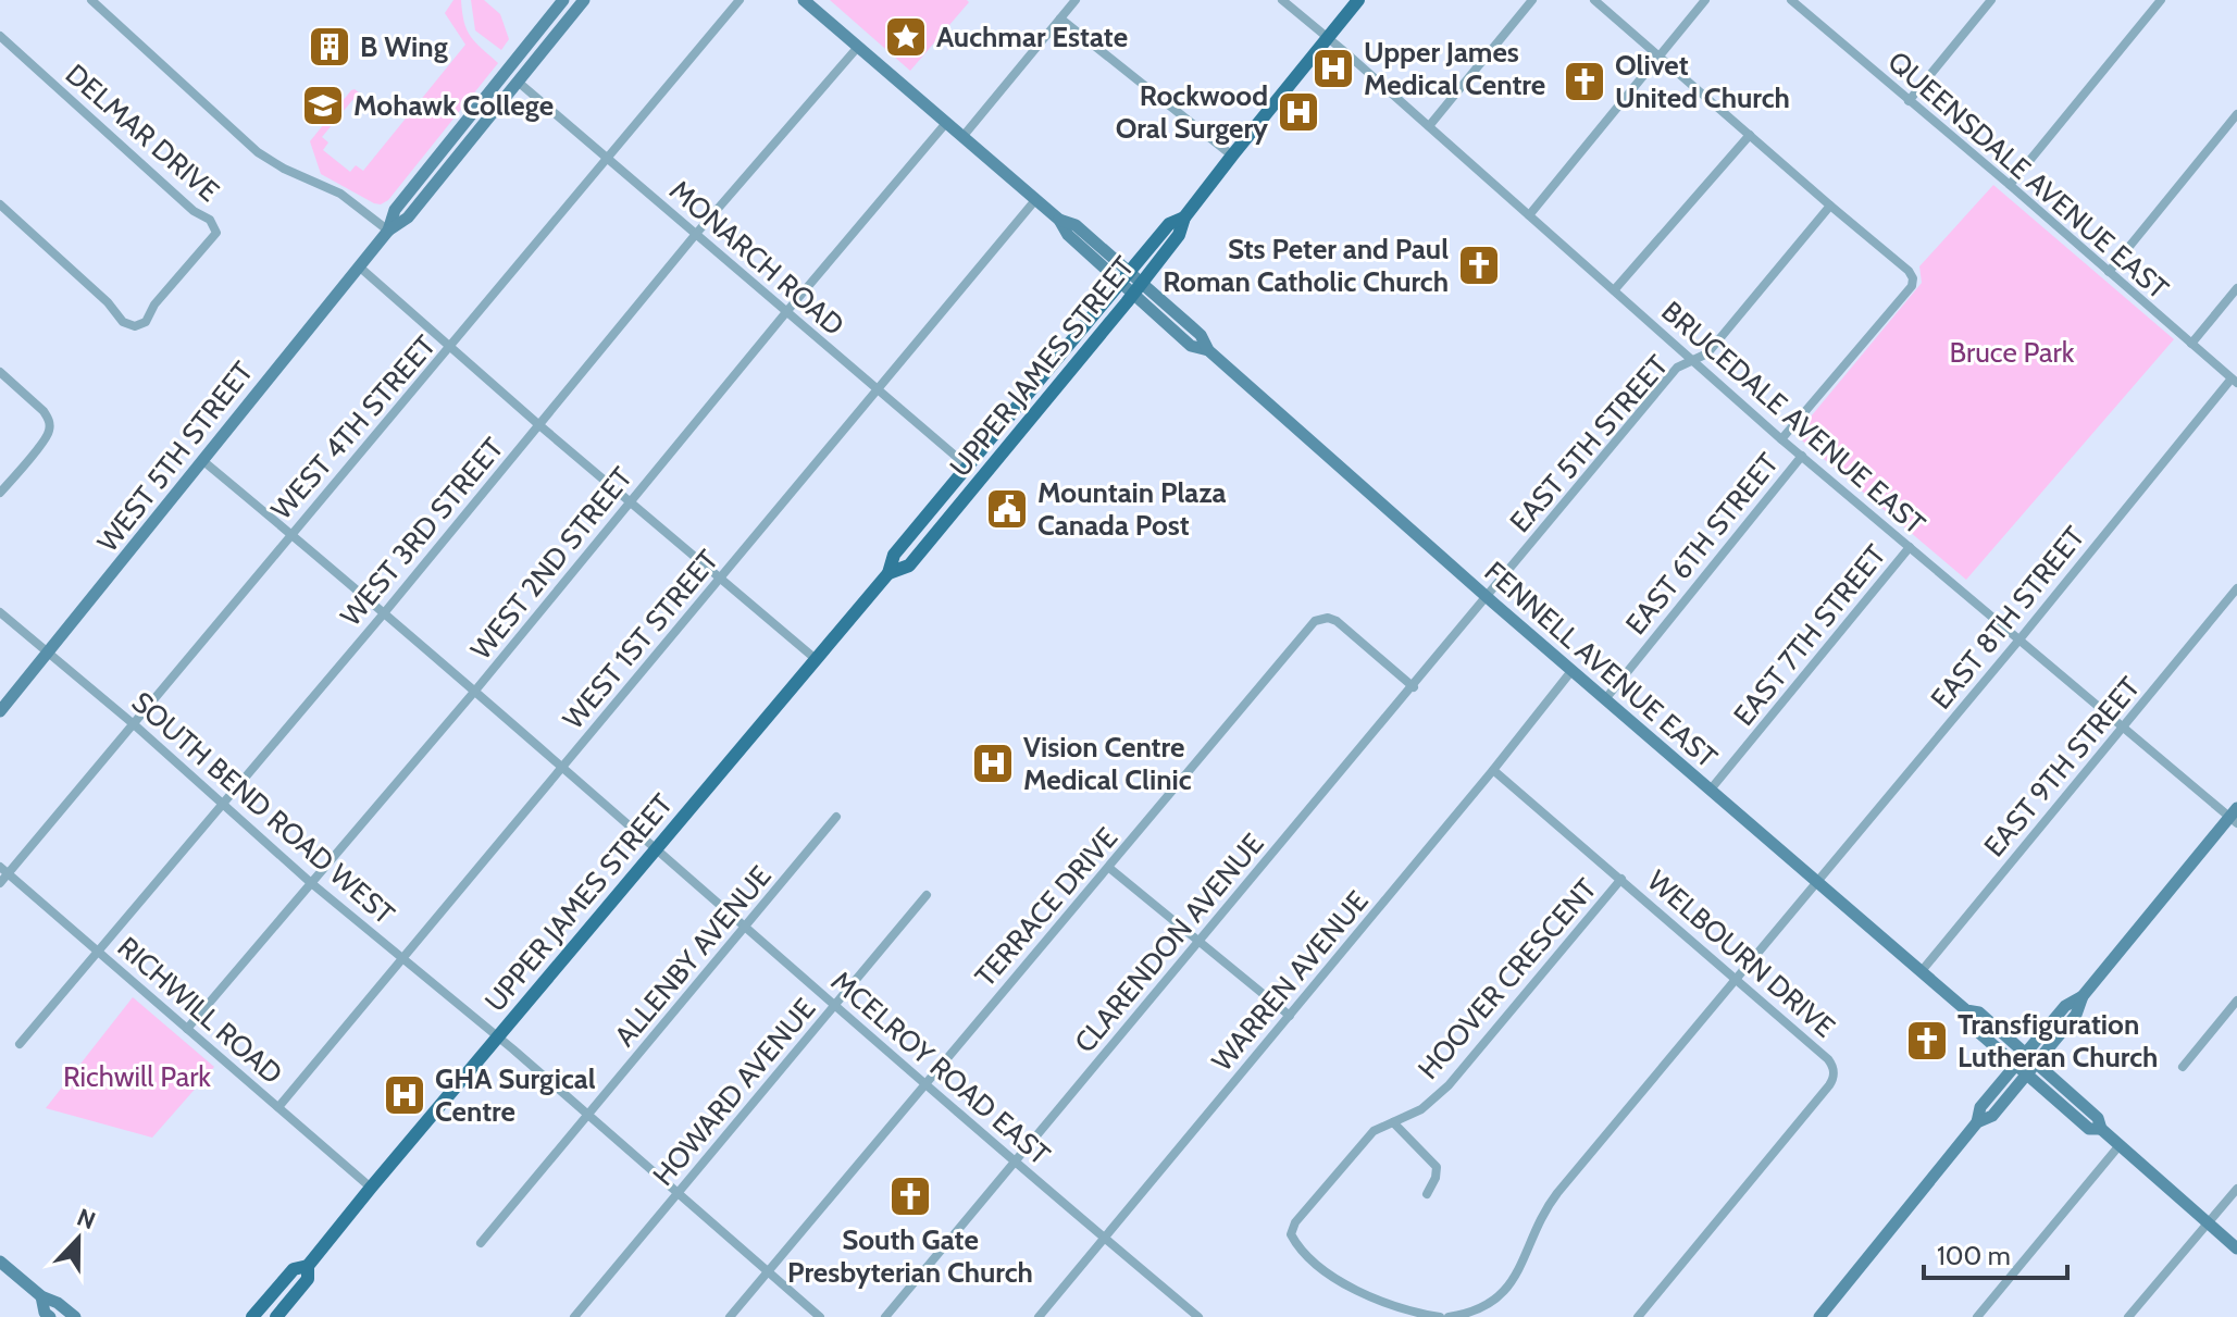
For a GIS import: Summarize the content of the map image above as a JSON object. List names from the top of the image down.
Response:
{
  "streets": {
    "main road": ["UPPER JAMES STREET", "WEST 5TH STREET", "FENNELL AVENUE EAST"],
    "street": [
      "DELMAR DRIVE",
      "QUEENSDALE AVENUE EAST",
      "MONARCH ROAD",
      "BRUCEDALE AVENUE EAST",
      "WEST 4TH STREET",
      "EAST 5TH STREET",
      "WEST 3RD STREET",
      "EAST 6TH STREET",
      "WEST 2ND STREET",
      "EAST 8TH STREET",
      "EAST 7TH STREET",
      "WEST 1ST STREET",
      "EAST 9TH STREET",
      "SOUTH BEND ROAD WEST",
      "TERRACE DRIVE",
      "CLARENDON AVENUE",
      "WELBOURN DRIVE",
      "ALLENBY AVENUE",
      "HOOVER CRESCENT",
      "WARREN AVENUE",
      "RICHWILL ROAD",
      "MCELROY ROAD EAST",
      "HOWARD AVENUE"
    ]
  },
  "crossings": [
    ["QUEENSDALE AVENUE EAST", "EAST 8TH STREET"],
    ["MONARCH ROAD", "UPPER JAMES STREET"],
    ["MONARCH ROAD", "WEST 4TH STREET"],
    ["MONARCH ROAD", "WEST 5TH STREET"],
    ["MONARCH ROAD", "WEST 3RD STREET"],
    ["MONARCH ROAD", "WEST 2ND STREET"],
    ["MONARCH ROAD", "WEST 1ST STREET"],
    ["UPPER JAMES STREET", "BRUCEDALE AVENUE EAST"],
    ["UPPER JAMES STREET", "FENNELL AVENUE EAST"],
    ["UPPER JAMES STREET", "SOUTH BEND ROAD WEST"],
    ["UPPER JAMES STREET", "RICHWILL ROAD"],
    ["UPPER JAMES STREET", "MCELROY ROAD EAST"],
    ["BRUCEDALE AVENUE EAST", "EAST 5TH STREET"],
    ["BRUCEDALE AVENUE EAST", "EAST 6TH STREET"],
    ["BRUCEDALE AVENUE EAST", "EAST 8TH STREET"],
    ["BRUCEDALE AVENUE EAST", "EAST 7TH STREET"],
    ["BRUCEDALE AVENUE EAST", "EAST 9TH STREET"],
    ["WEST 4TH STREET", "SOUTH BEND ROAD WEST"],
    ["WEST 4TH STREET", "RICHWILL ROAD"],
    ["WEST 4TH STREET", "MCELROY ROAD EAST"],
    ["EAST 5TH STREET", "EAST 6TH STREET"],
    ["EAST 5TH STREET", "FENNELL AVENUE EAST"],
    ["EAST 5TH STREET", "CLARENDON AVENUE"],
    ["WEST 5TH STREET", "SOUTH BEND ROAD WEST"],
    ["WEST 5TH STREET", "MCELROY ROAD EAST"],
    ["WEST 3RD STREET", "FENNELL AVENUE EAST"],
    ["WEST 3RD STREET", "SOUTH BEND ROAD WEST"],
    ["WEST 3RD STREET", "RICHWILL ROAD"],
    ["WEST 3RD STREET", "MCELROY ROAD EAST"],
    ["EAST 6TH STREET", "FENNELL AVENUE EAST"],
    ["WEST 2ND STREET", "FENNELL AVENUE EAST"],
    ["WEST 2ND STREET", "SOUTH BEND ROAD WEST"],
    ["WEST 2ND STREET", "RICHWILL ROAD"],
    ["WEST 2ND STREET", "MCELROY ROAD EAST"],
    ["EAST 8TH STREET", "FENNELL AVENUE EAST"],
    ["EAST 7TH STREET", "FENNELL AVENUE EAST"],
    ["WEST 1ST STREET", "FENNELL AVENUE EAST"],
    ["WEST 1ST STREET", "SOUTH BEND ROAD WEST"],
    ["WEST 1ST STREET", "RICHWILL ROAD"],
    ["WEST 1ST STREET", "MCELROY ROAD EAST"],
    ["FENNELL AVENUE EAST", "EAST 9TH STREET"],
    ["FENNELL AVENUE EAST", "CLARENDON AVENUE"],
    ["FENNELL AVENUE EAST", "WARREN AVENUE"],
    ["SOUTH BEND ROAD WEST", "TERRACE DRIVE"],
    ["SOUTH BEND ROAD WEST", "ALLENBY AVENUE"],
    ["SOUTH BEND ROAD WEST", "HOWARD AVENUE"],
    ["TERRACE DRIVE", "CLARENDON AVENUE"],
    ["TERRACE DRIVE", "MCELROY ROAD EAST"],
    ["CLARENDON AVENUE", "MCELROY ROAD EAST"],
    ["WELBOURN DRIVE", "HOOVER CRESCENT"],
    ["WELBOURN DRIVE", "WARREN AVENUE"],
    ["ALLENBY AVENUE", "MCELROY ROAD EAST"],
    ["WARREN AVENUE", "MCELROY ROAD EAST"],
    ["MCELROY ROAD EAST", "HOWARD AVENUE"]
  ],
  "parks": ["Bruce Park", "Richwill Park"],
  "places": {
    "place": ["Auchmar Estate"],
    "building": ["B Wing"],
    "hospital": [
      "Upper James Medical Centre",
      "Rockwood Oral Surgery",
      "Vision Centre Medical Clinic",
      "GHA Surgical Centre"
    ],
    "church": [
      "Olivet United Church",
      "Sts Peter and Paul Roman Catholic Church",
      "Transfiguration Lutheran Church",
      "South Gate Presbyterian Church"
    ],
    "school or university": ["Mohawk College"],
    "public building": ["Mountain Plaza Canada Post"]
  },
  "scale_bar": "100 m",
  "north": "top"
}
